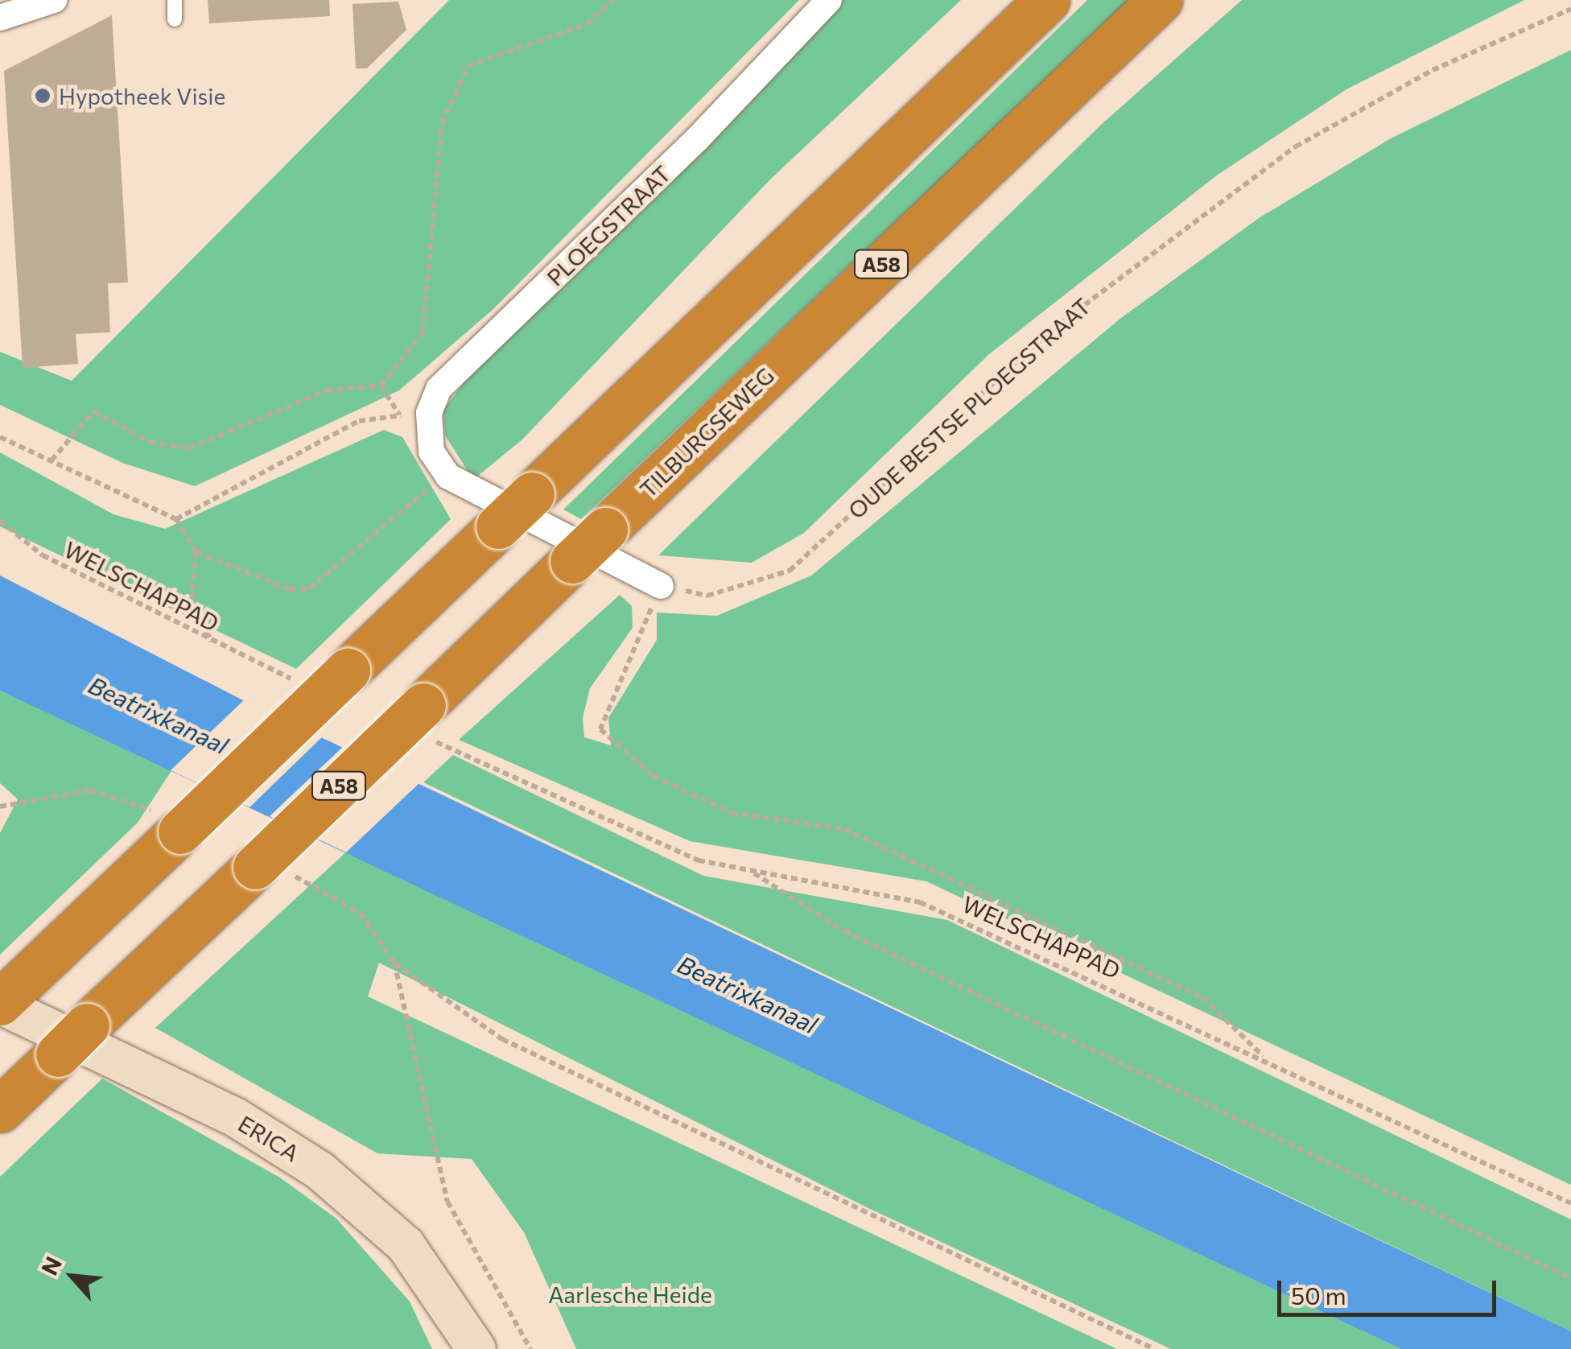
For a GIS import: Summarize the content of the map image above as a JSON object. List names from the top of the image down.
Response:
{
  "streets": {
    "highway": ["A58", "TILBURGSEWEG"],
    "main road": ["ERICA"],
    "street": ["PLOEGSTRAAT"],
    "path": ["OUDE BESTSE PLOEGSTRAAT", "WELSCHAPPAD"]
  },
  "water": ["Beatrixkanaal"],
  "parks": ["Aarlesche Heide"],
  "places": ["Hypotheek Visie"],
  "scale_bar": "50 m",
  "north": "top left"
}
